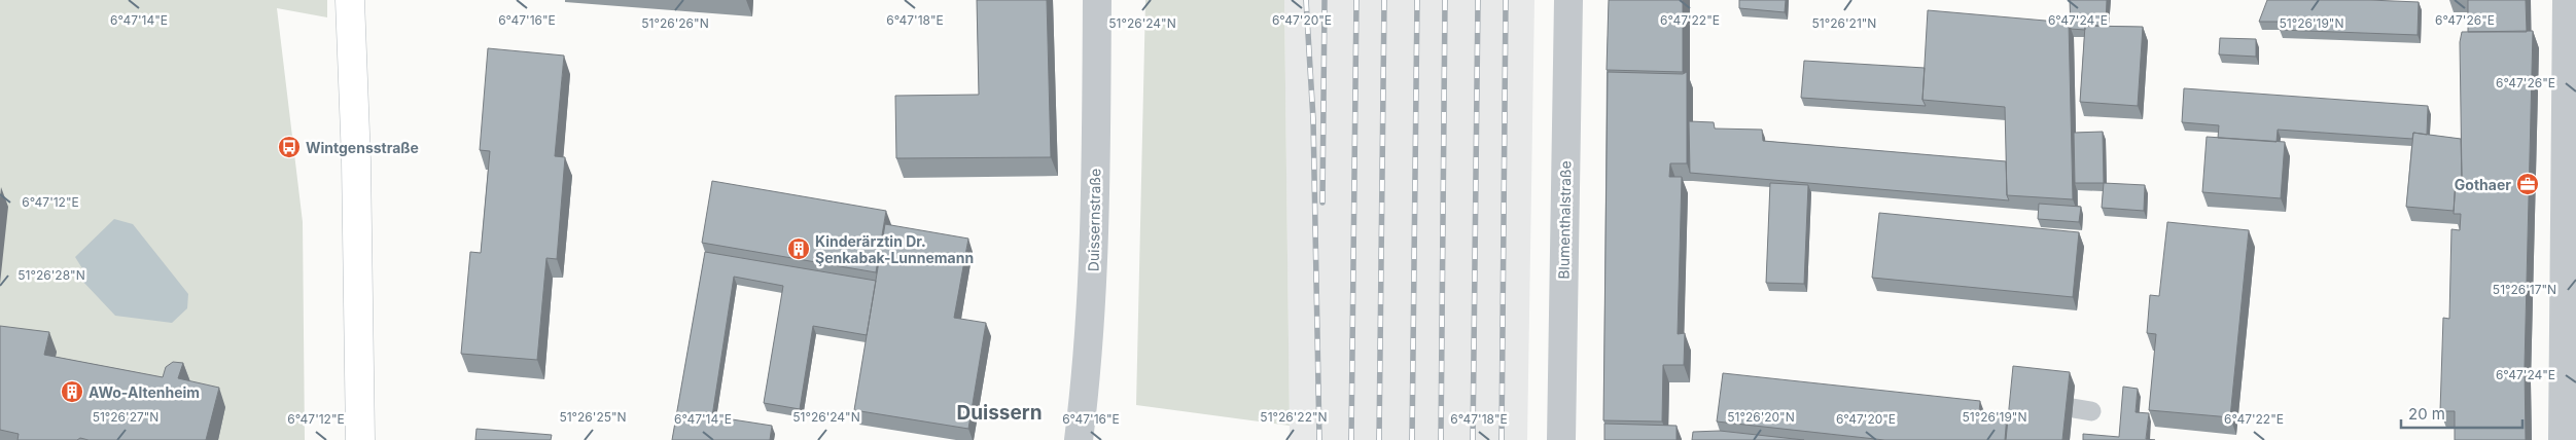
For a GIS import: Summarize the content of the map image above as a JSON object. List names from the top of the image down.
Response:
{
  "streets": {
    "street": ["Duissernstraße", "Blumenthalstraße"]
  },
  "districts": ["Duissern"],
  "places": {
    "bus stop": ["Wintgensstraße"],
    "office": ["Gothaer"],
    "building": ["Kinderärztin Dr. Şenkabak-Lunnemann", "AWo-Altenheim"]
  },
  "scale_bar": "20 m",
  "coordinates": [
    "6°47'26\"E",
    "6°47'14\"E",
    "6°47'16\"E",
    "6°47'18\"E",
    "6°47'20\"E",
    "6°47'22\"E",
    "6°47'24\"E",
    "51°26'26\"N",
    "51°26'24\"N",
    "51°26'21\"N",
    "51°26'19\"N",
    "6°47'12\"E",
    "51°26'28\"N",
    "51°26'17\"N",
    "51°26'27\"N",
    "51°26'25\"N",
    "51°26'22\"N",
    "51°26'20\"N"
  ]
}
